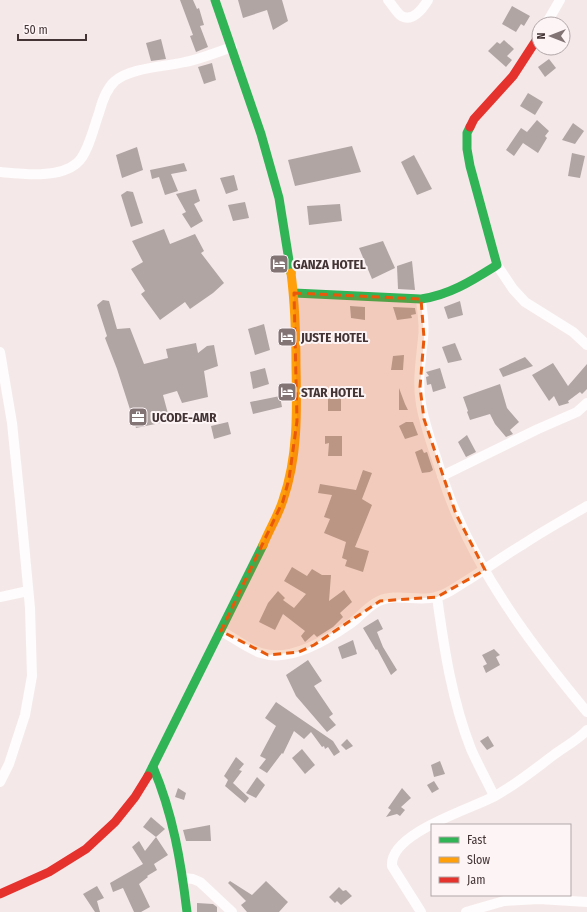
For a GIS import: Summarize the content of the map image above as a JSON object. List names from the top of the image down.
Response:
{
  "places": {
    "hotel": ["GANZA HOTEL", "JUSTE HOTEL", "STAR HOTEL"],
    "office": ["UCODE-AMR"]
  },
  "legend": ["Fast", "Slow", "Jam"],
  "scale_bar": "50 m",
  "north": "left"
}
